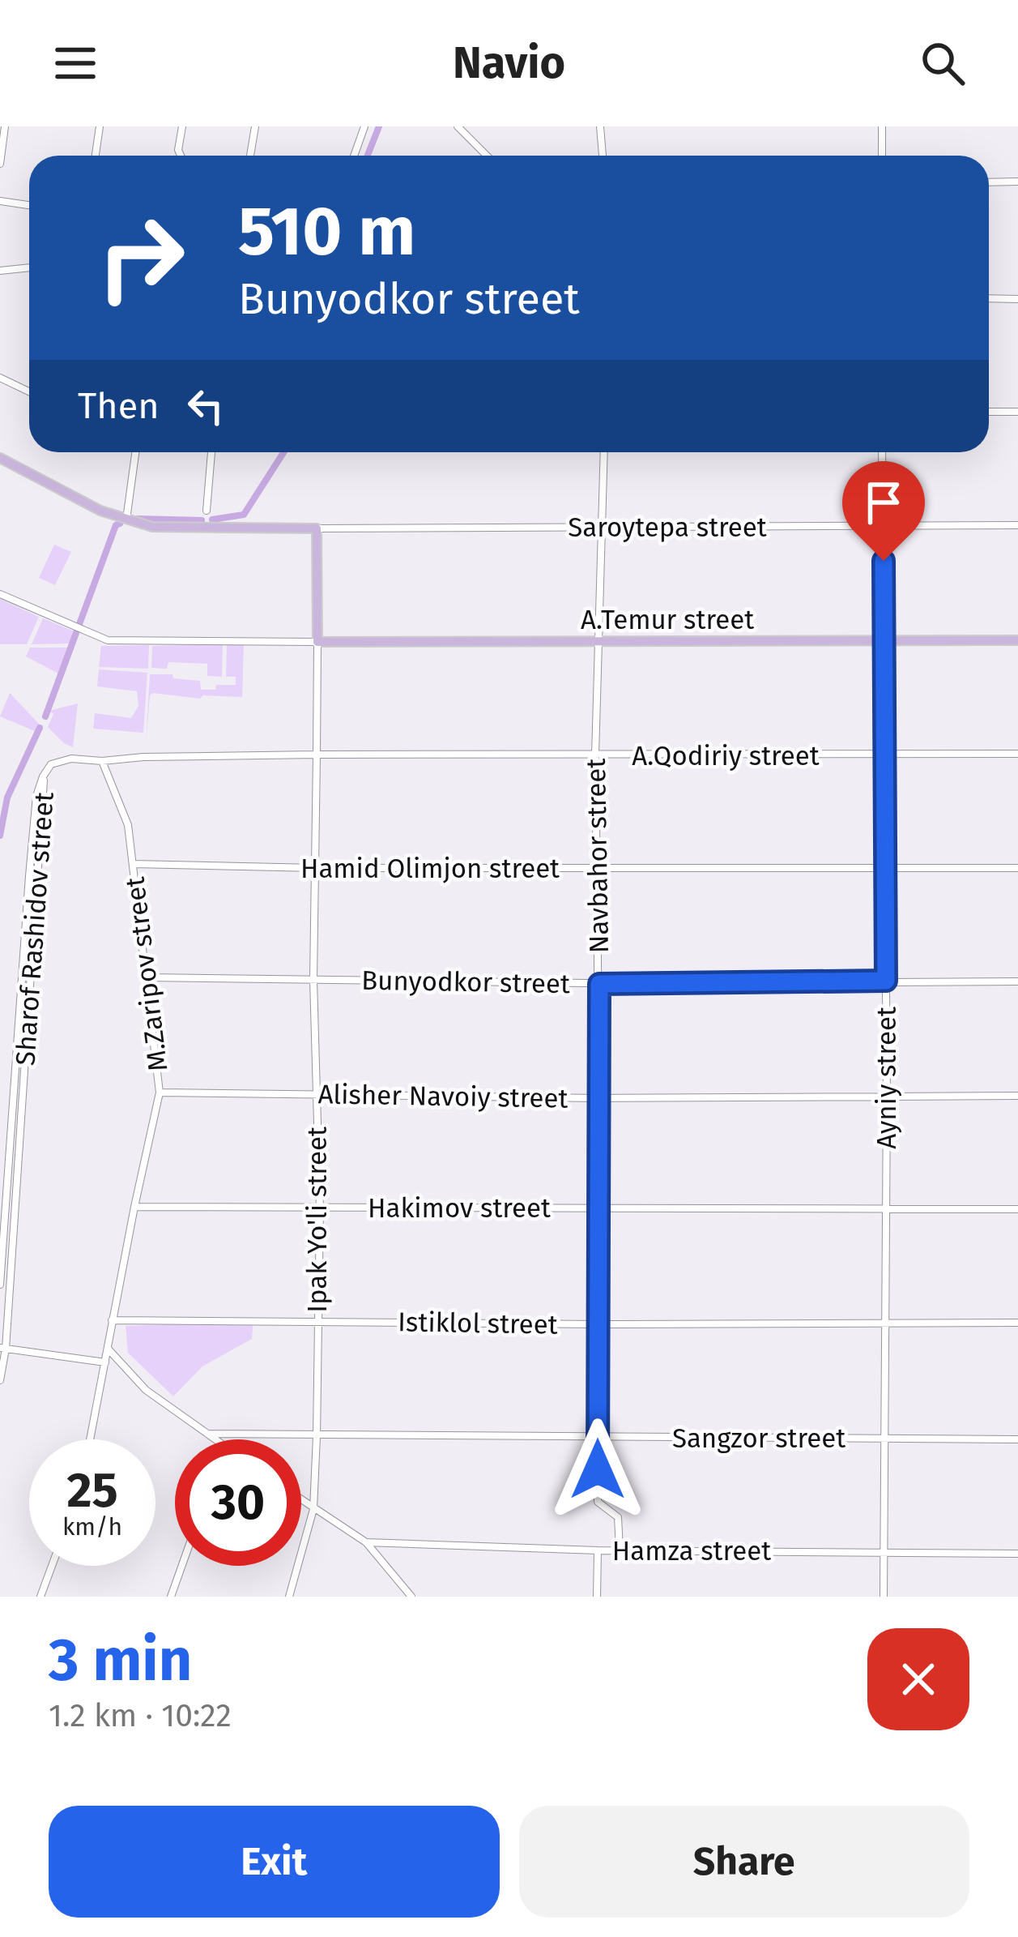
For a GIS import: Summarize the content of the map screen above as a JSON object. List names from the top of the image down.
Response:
{
  "streets": {
    "main road": ["A.Temur street"],
    "street": [
      "Saroytepa street",
      "A.Qodiriy street",
      "Navbahor street",
      "Hamid Olimjon street",
      "Sharof Rashidov street",
      "M.Zaripov street",
      "Bunyodkor street",
      "Ayniy street",
      "Alisher Navoiy street",
      "Hakimov street",
      "Ipak Yo'li street",
      "Istiklol street",
      "Sangzor street",
      "Hamza street"
    ]
  },
  "crossings": [
    ["Saroytepa street", "Navbahor street"],
    ["Saroytepa street", "Ayniy street"],
    ["A.Temur street", "Navbahor street"],
    ["A.Temur street", "Ayniy street"],
    ["A.Temur street", "Ipak Yo'li street"],
    ["A.Qodiriy street", "Navbahor street"],
    ["A.Qodiriy street", "Sharof Rashidov street"],
    ["A.Qodiriy street", "M.Zaripov street"],
    ["A.Qodiriy street", "Ayniy street"],
    ["A.Qodiriy street", "Ipak Yo'li street"],
    ["Navbahor street", "Hamid Olimjon street"],
    ["Navbahor street", "Bunyodkor street"],
    ["Navbahor street", "Alisher Navoiy street"],
    ["Navbahor street", "Hakimov street"],
    ["Navbahor street", "Istiklol street"],
    ["Navbahor street", "Sangzor street"],
    ["Navbahor street", "Hamza street"],
    ["Hamid Olimjon street", "M.Zaripov street"],
    ["Hamid Olimjon street", "Ayniy street"],
    ["Hamid Olimjon street", "Ipak Yo'li street"],
    ["Sharof Rashidov street", "M.Zaripov street"],
    ["M.Zaripov street", "Bunyodkor street"],
    ["M.Zaripov street", "Alisher Navoiy street"],
    ["M.Zaripov street", "Hakimov street"],
    ["M.Zaripov street", "Istiklol street"],
    ["Bunyodkor street", "Ayniy street"],
    ["Bunyodkor street", "Ipak Yo'li street"],
    ["Ayniy street", "Alisher Navoiy street"],
    ["Ayniy street", "Hakimov street"],
    ["Ayniy street", "Istiklol street"],
    ["Ayniy street", "Sangzor street"],
    ["Ayniy street", "Hamza street"],
    ["Alisher Navoiy street", "Ipak Yo'li street"],
    ["Hakimov street", "Ipak Yo'li street"],
    ["Ipak Yo'li street", "Istiklol street"],
    ["Ipak Yo'li street", "Sangzor street"]
  ],
  "page": {
    "header": "Navio",
    "turn": ["510 m", "Bunyodkor street"],
    "then": "Then",
    "speed": "25 km/h",
    "limit": "30",
    "heading": ["3 min", "1.2 km · 10:22"],
    "buttons": ["Exit", "Share"]
  }
}
